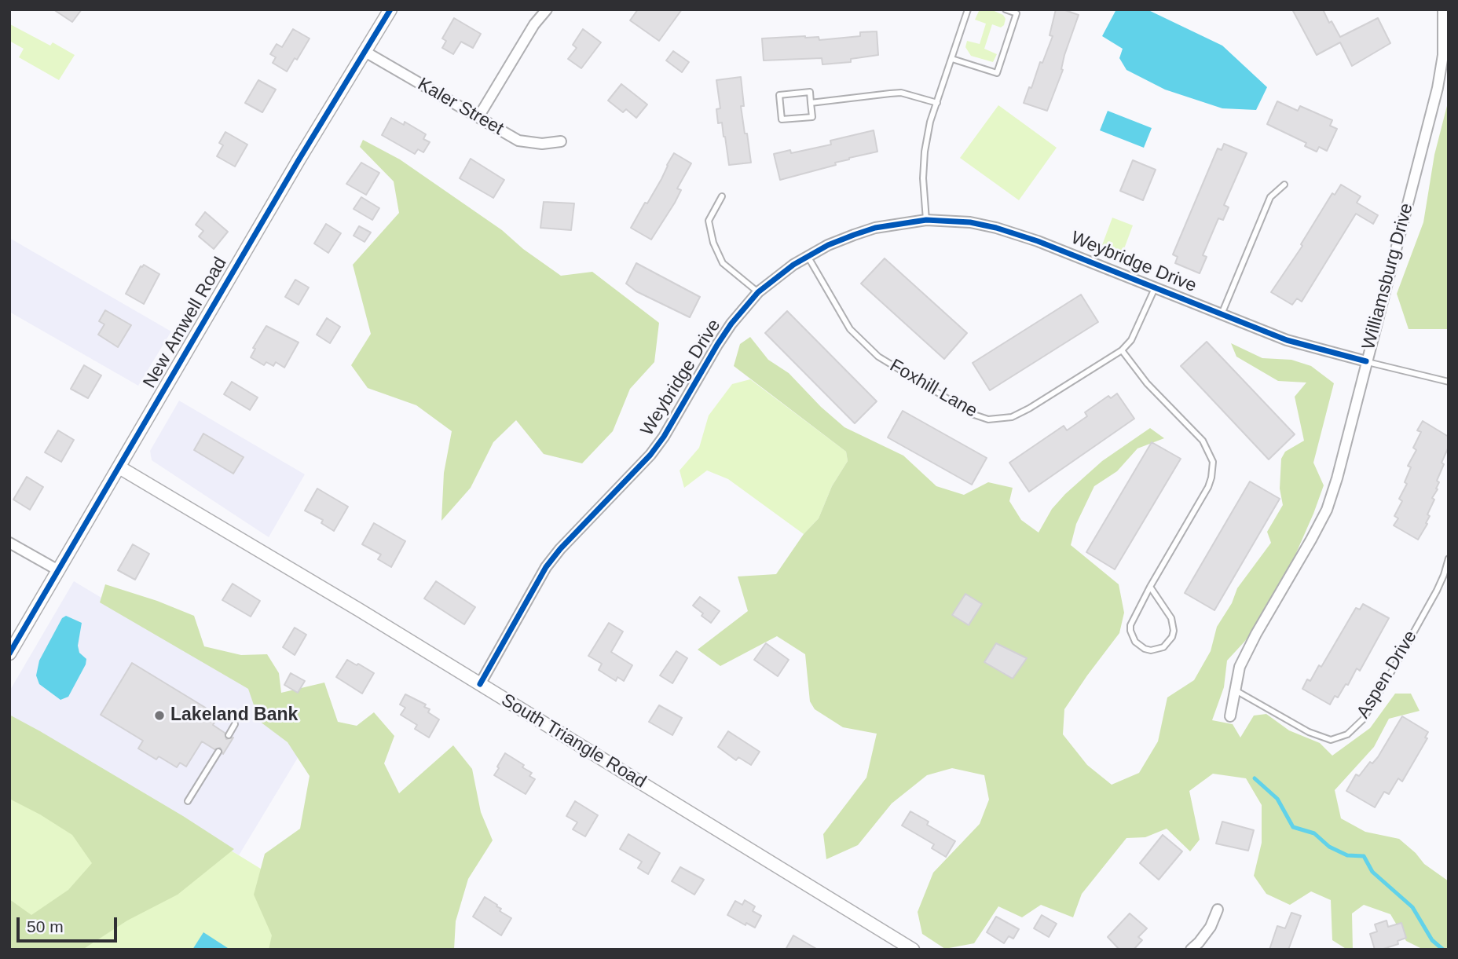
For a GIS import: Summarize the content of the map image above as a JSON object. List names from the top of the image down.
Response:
{
  "streets": {
    "street": [
      "Kaler Street",
      "Weybridge Drive",
      "Williamsburg Drive",
      "New Amwell Road",
      "South Triangle Road"
    ],
    "lane": ["Foxhill Lane", "Aspen Drive"]
  },
  "crossings": [
    ["Kaler Street", "New Amwell Road"],
    ["Weybridge Drive", "Williamsburg Drive"],
    ["Weybridge Drive", "Foxhill Lane"],
    ["Weybridge Drive", "South Triangle Road"],
    ["Williamsburg Drive", "Aspen Drive"],
    ["New Amwell Road", "South Triangle Road"]
  ],
  "places": ["Lakeland Bank"],
  "scale_bar": "50 m"
}
